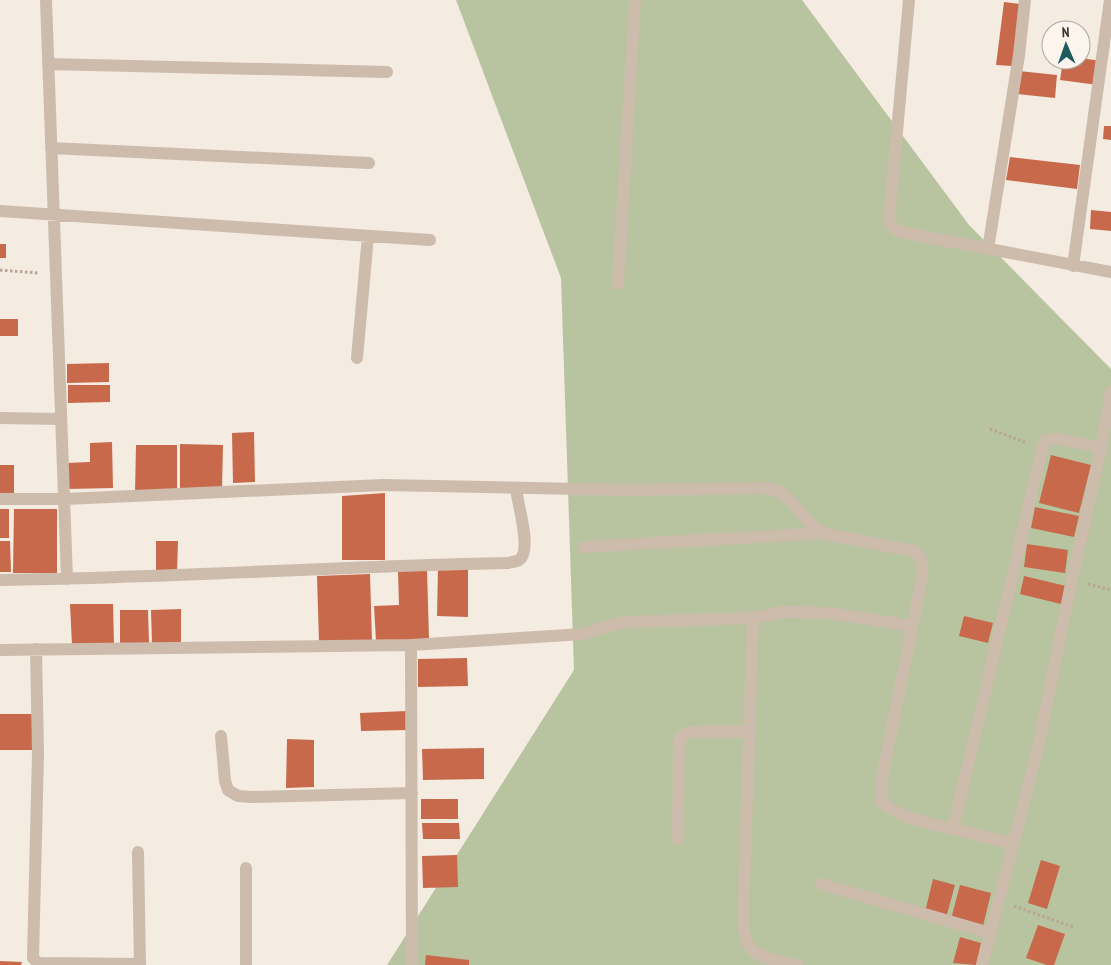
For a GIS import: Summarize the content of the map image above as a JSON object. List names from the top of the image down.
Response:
{
  "north": "top"
}
